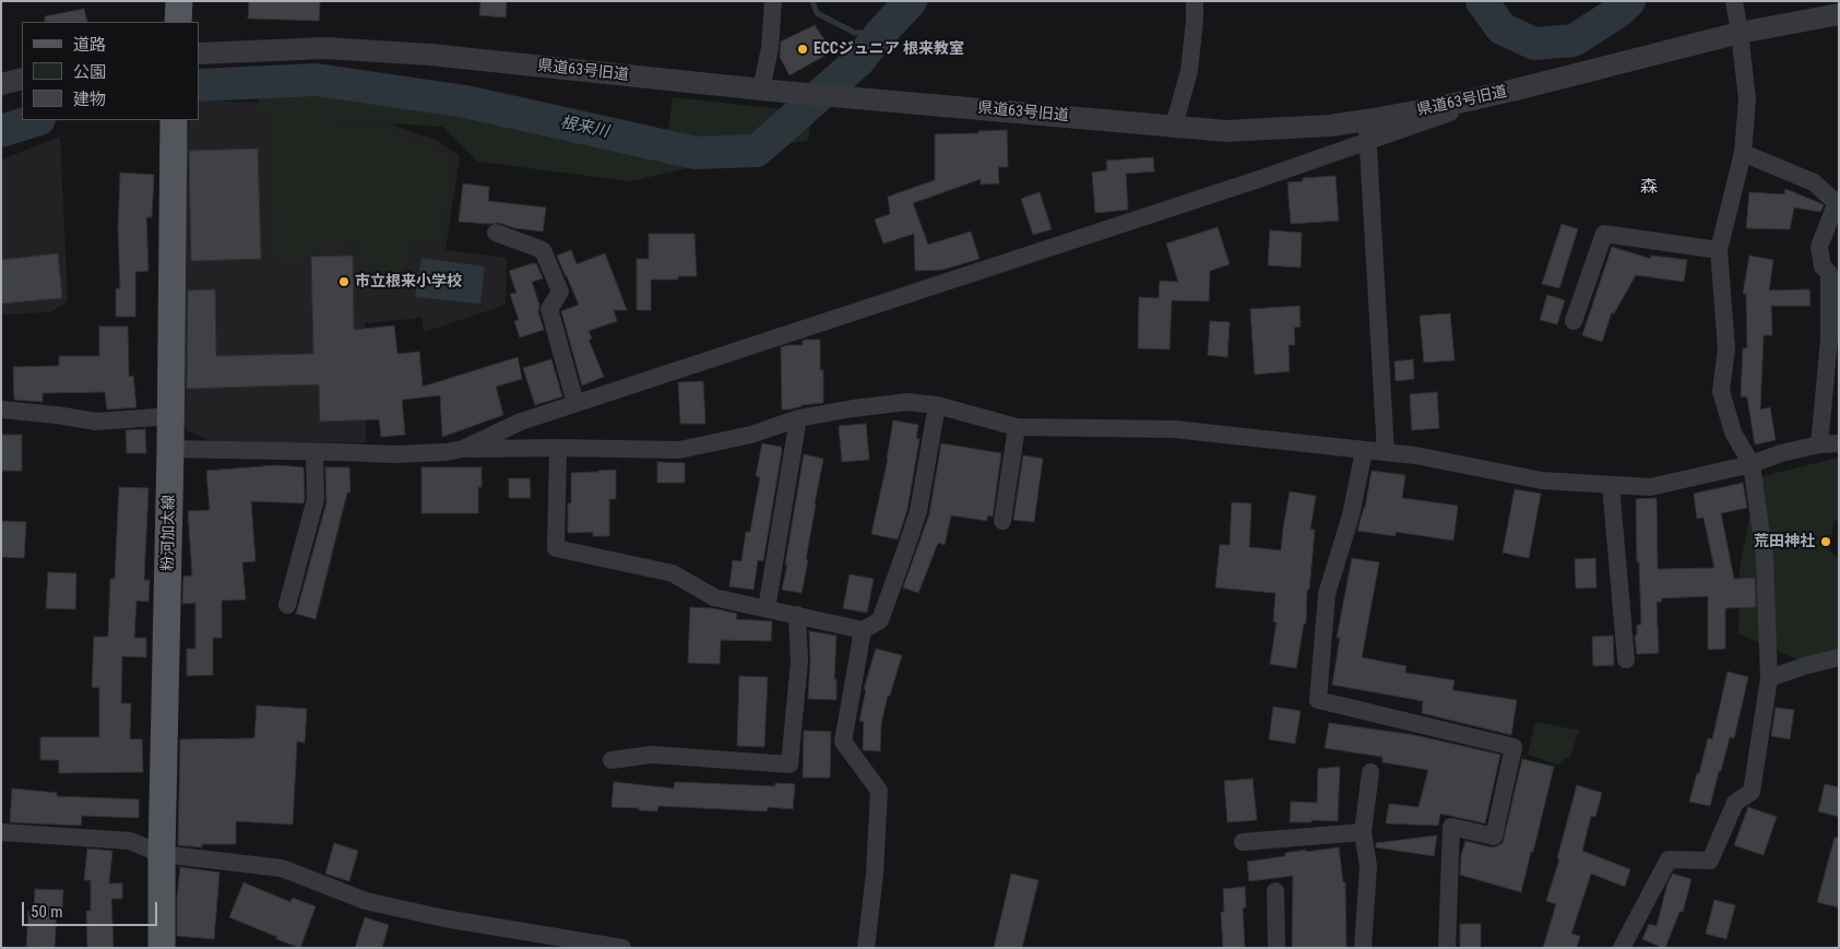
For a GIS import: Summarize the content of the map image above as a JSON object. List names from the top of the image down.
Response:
{
  "streets": {
    "main road": ["粉河加太線"],
    "street": ["県道63号旧道"]
  },
  "districts": ["森"],
  "water": ["根来川"],
  "places": ["ECCジュニア 根来教室", "市立根来小学校", "荒田神社"],
  "legend": ["道路", "公園", "建物"],
  "scale_bar": "50 m"
}
